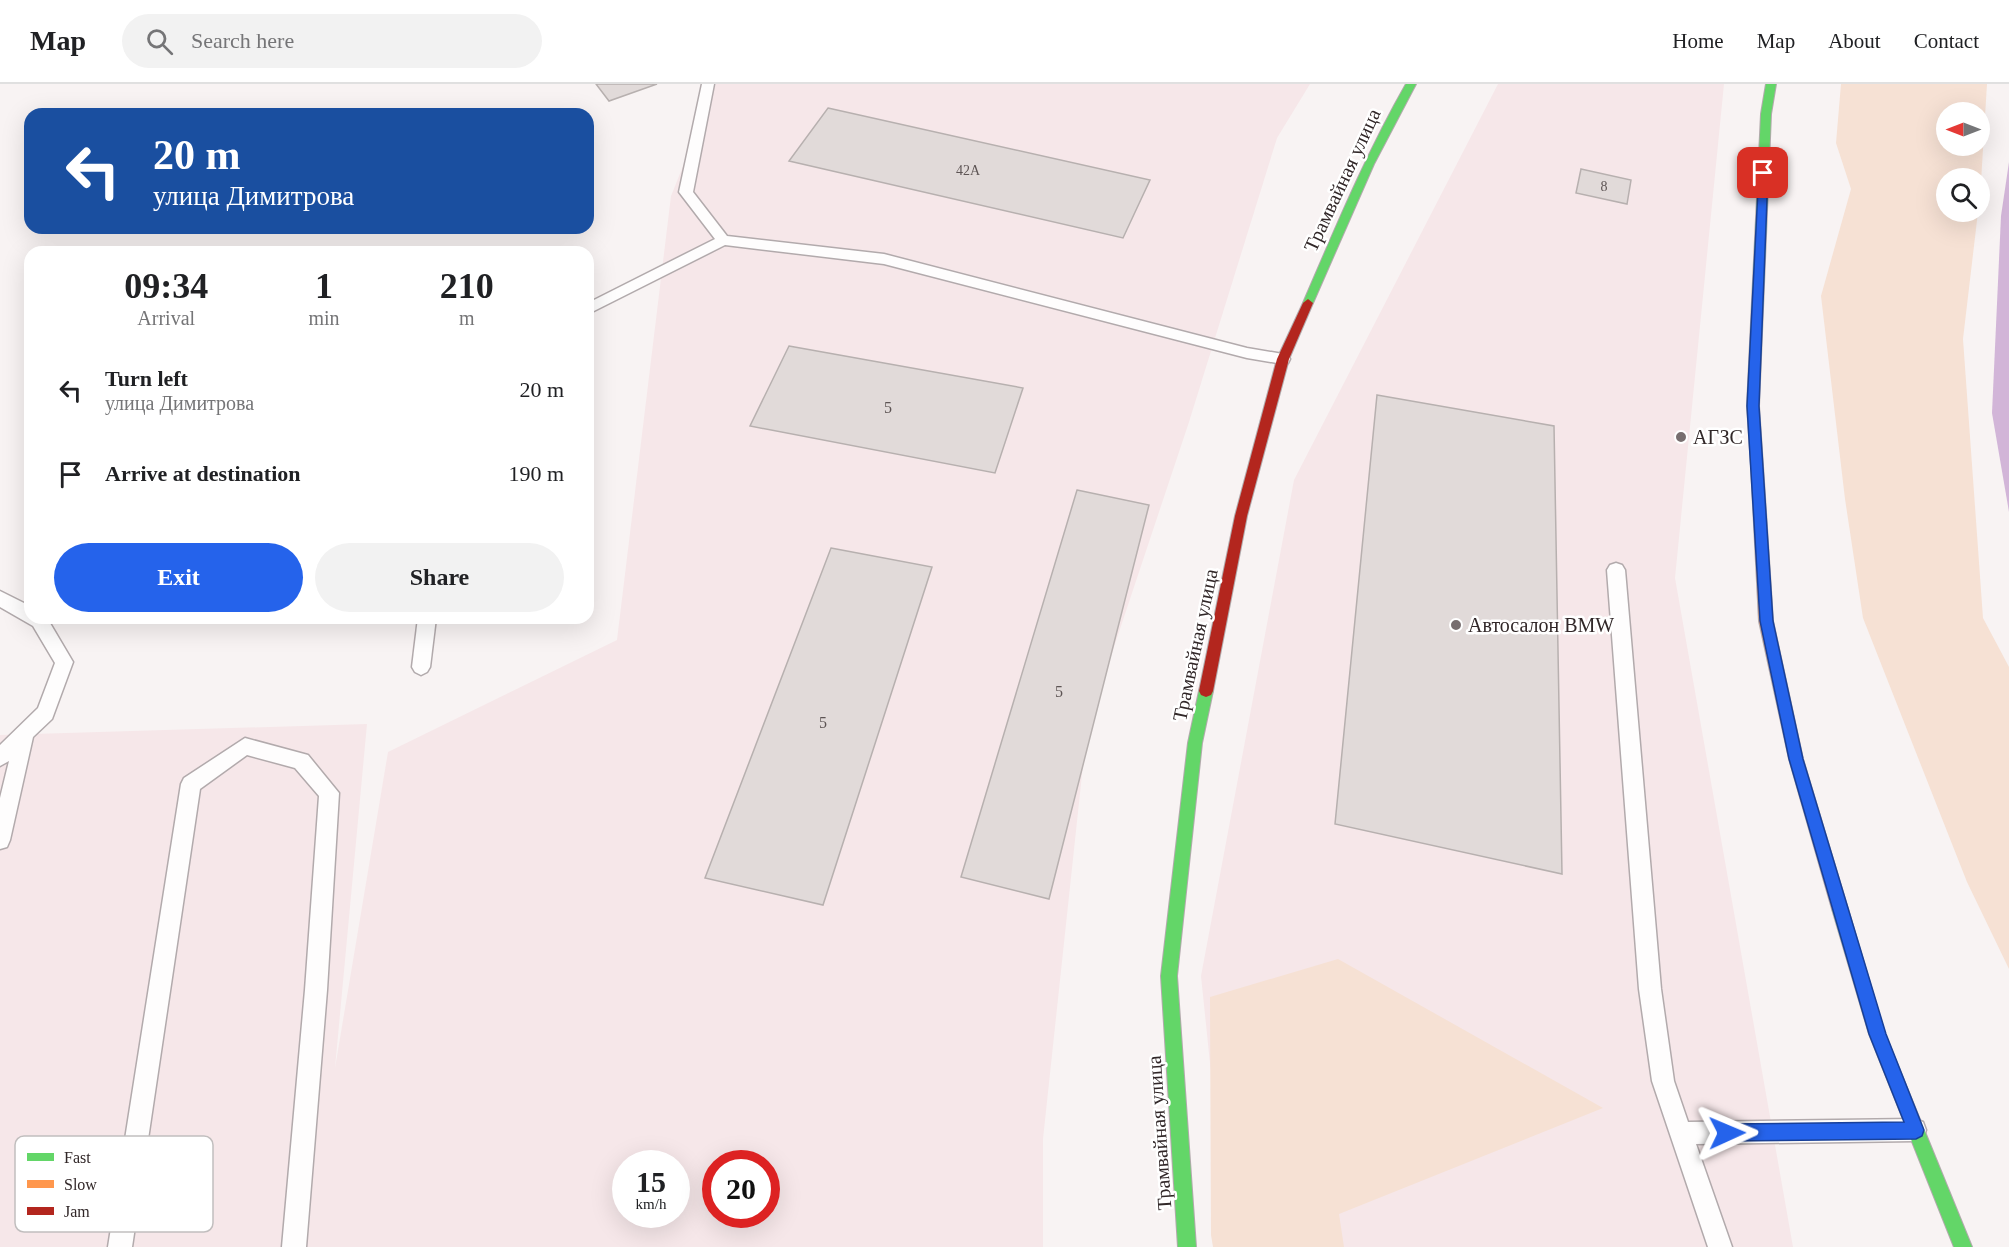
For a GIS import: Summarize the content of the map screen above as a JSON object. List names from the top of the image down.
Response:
{
  "streets": {
    "street": ["Трамвайная улица"]
  },
  "places": ["АГЗС", "Автосалон BMW"],
  "house_numbers": [
    "42А",
    "8",
    "5",
    "5",
    "5"
  ],
  "legend": ["Fast", "Slow", "Jam"],
  "north": "left",
  "page": {
    "header": "Map",
    "search": "Search here",
    "nav": [
      "Home",
      "Map",
      "About",
      "Contact"
    ],
    "turn": ["20 m", "улица Димитрова"],
    "eta": [
      "09:34",
      "Arrival",
      "1",
      "min",
      "210",
      "m"
    ],
    "list": [
      {
        "name": "Turn left",
        "note": "улица Димитрова",
        "value": "20 m"
      },
      {
        "name": "Arrive at destination",
        "value": "190 m"
      }
    ],
    "buttons": ["Exit", "Share"],
    "speed": "15 km/h",
    "limit": "20"
  }
}
